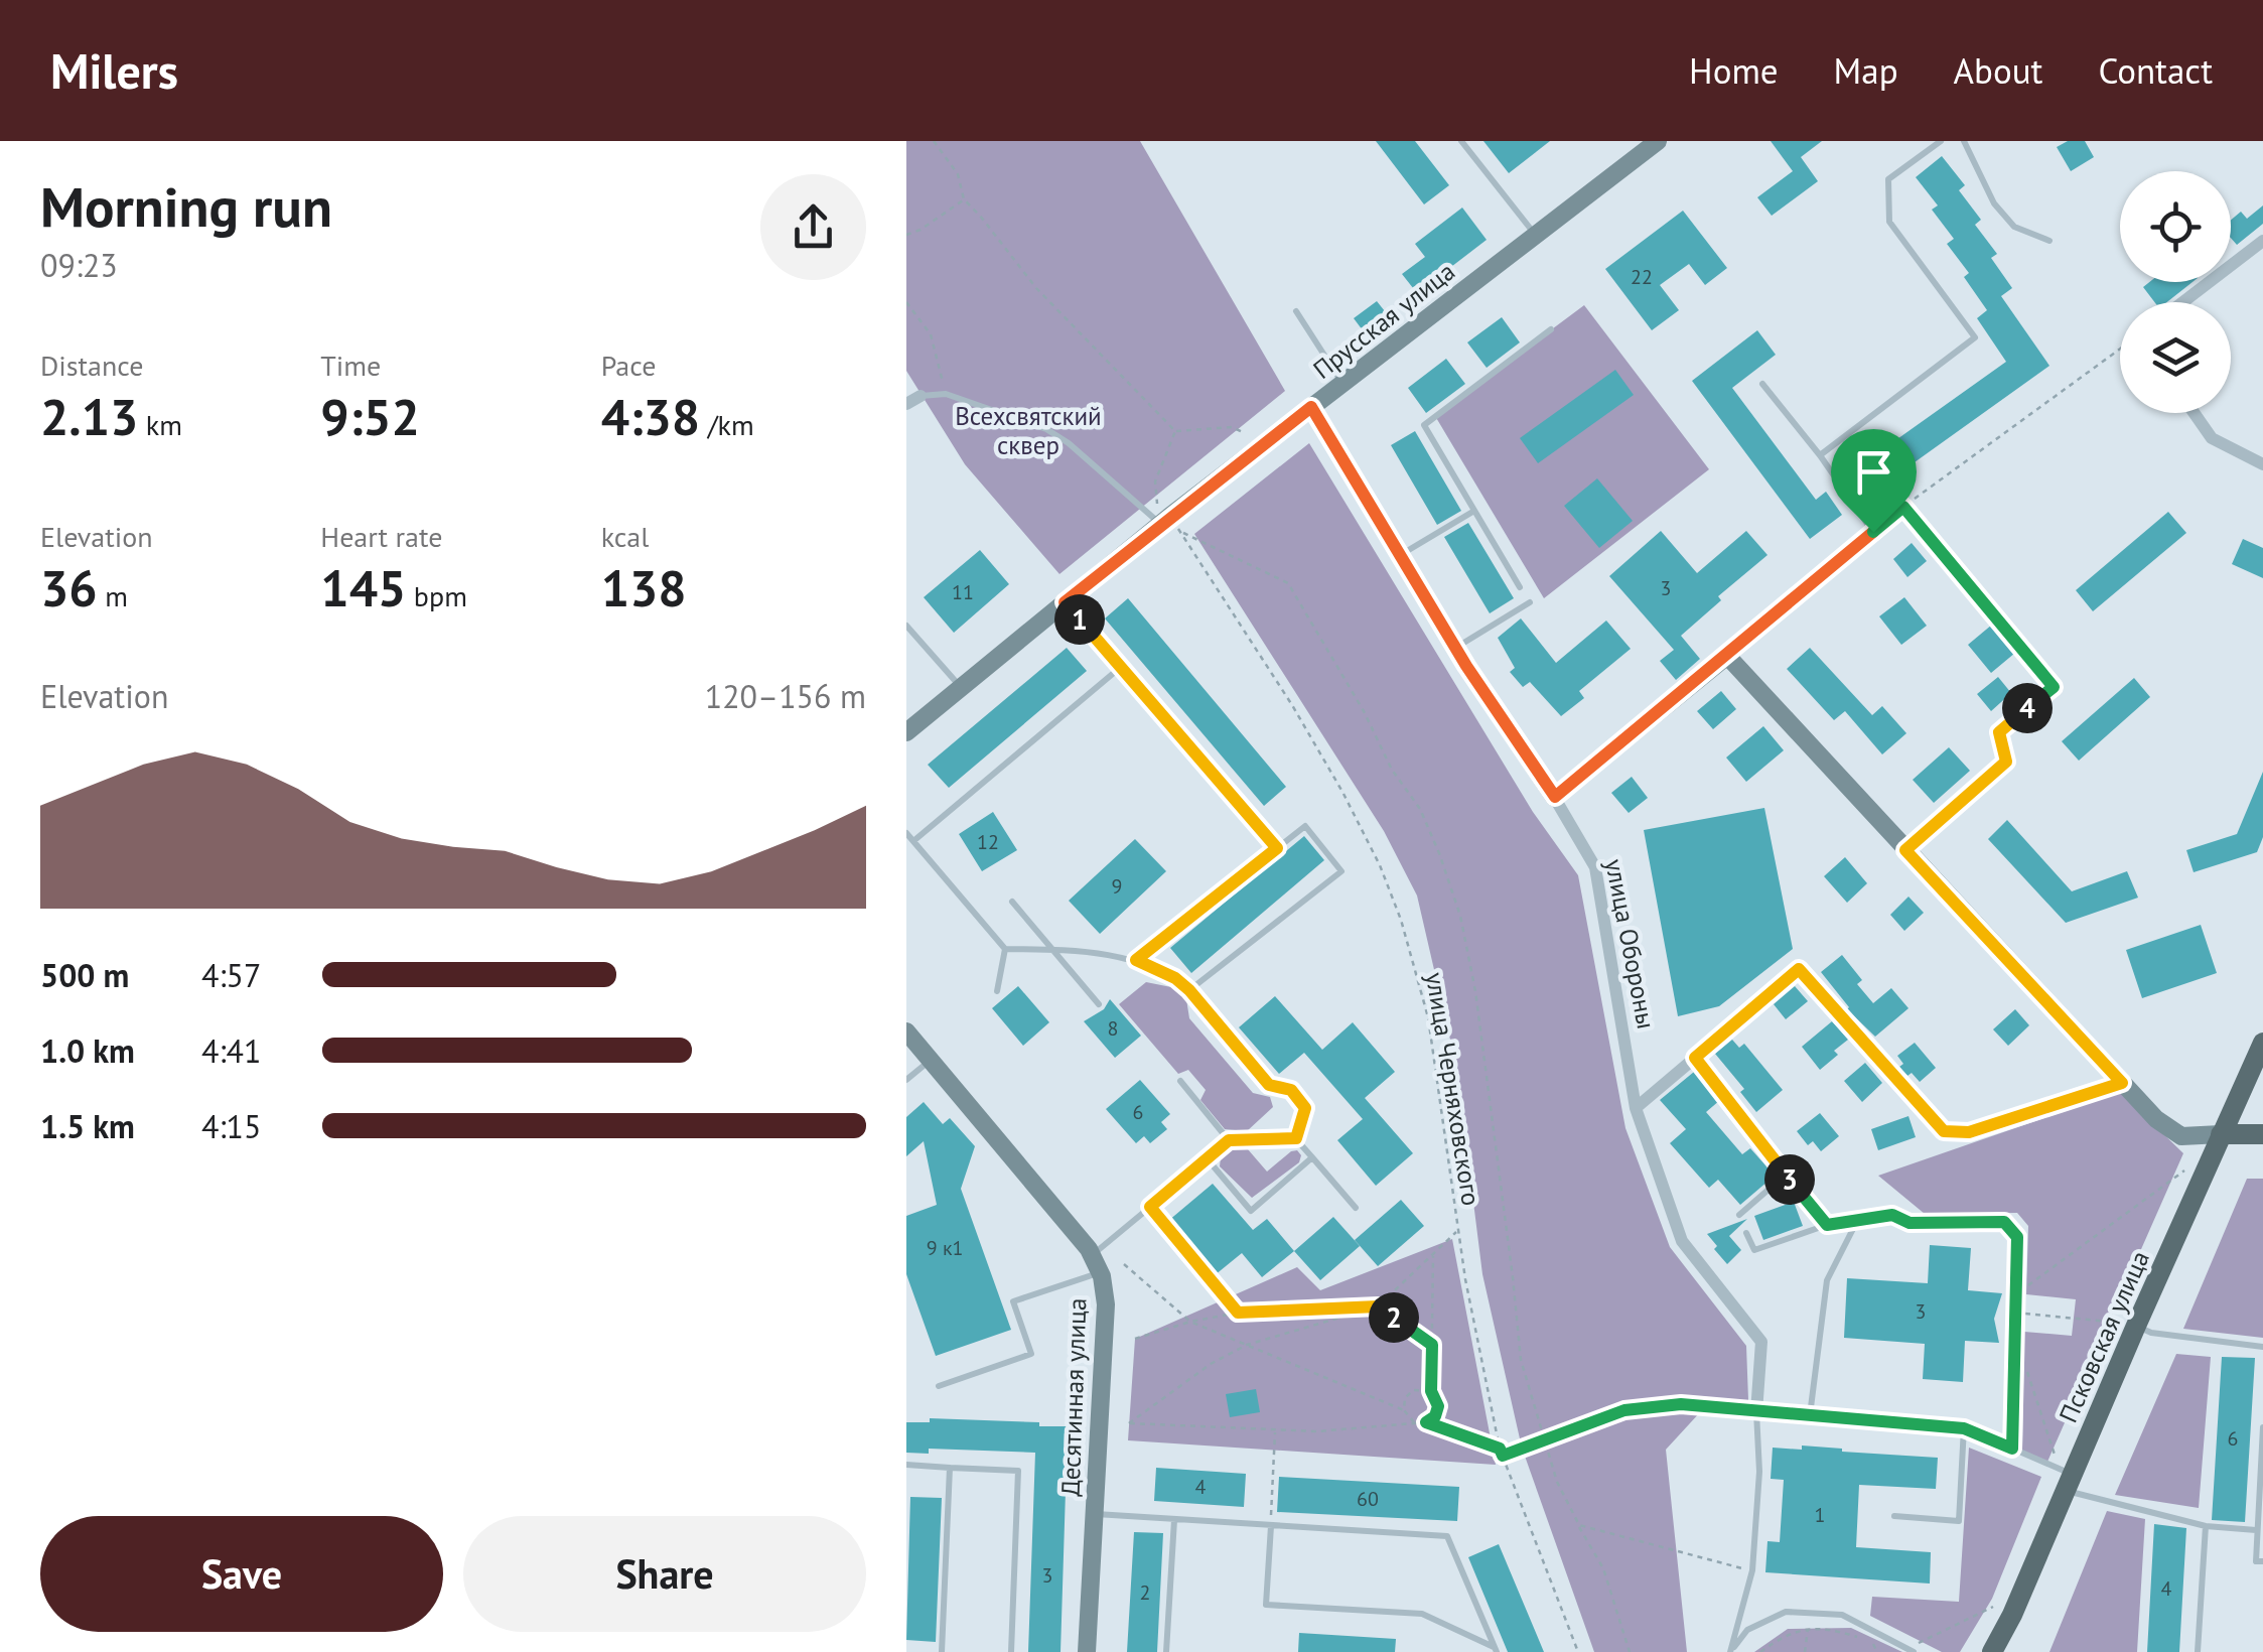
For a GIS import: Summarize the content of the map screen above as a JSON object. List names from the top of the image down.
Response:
{
  "streets": {
    "main road": ["Псковская улица"],
    "street": ["Прусская улица", "улица Обороны", "Десятинная улица"],
    "path": ["улица Черняховского"]
  },
  "crossings": [
    ["Прусская улица", "улица Обороны"],
    ["Прусская улица", "улица Черняховского"]
  ],
  "parks": ["Всехсвятский сквер"],
  "house_numbers": [
    "22",
    "3",
    "11",
    "12",
    "9",
    "8",
    "6",
    "9 к1",
    "3",
    "6",
    "4",
    "60",
    "1",
    "3",
    "4",
    "2"
  ],
  "page": {
    "header": "Milers",
    "nav": [
      "Home",
      "Map",
      "About",
      "Contact"
    ],
    "heading": ["Morning run", "09:23"],
    "stats": [
      ["Distance", "2.13 km"],
      ["Time", "9:52"],
      ["Pace", "4:38 /km"],
      ["Elevation", "36 m"],
      ["Heart rate", "145 bpm"],
      ["kcal", "138"]
    ],
    "pins": [
      "1",
      "4",
      "3",
      "2"
    ],
    "chart": ["Elevation", "120–156 m"],
    "list": [
      {
        "name": "500 m",
        "note": "4:57"
      },
      {
        "name": "1.0 km",
        "note": "4:41"
      },
      {
        "name": "1.5 km",
        "note": "4:15"
      }
    ],
    "buttons": ["Save", "Share"]
  }
}
